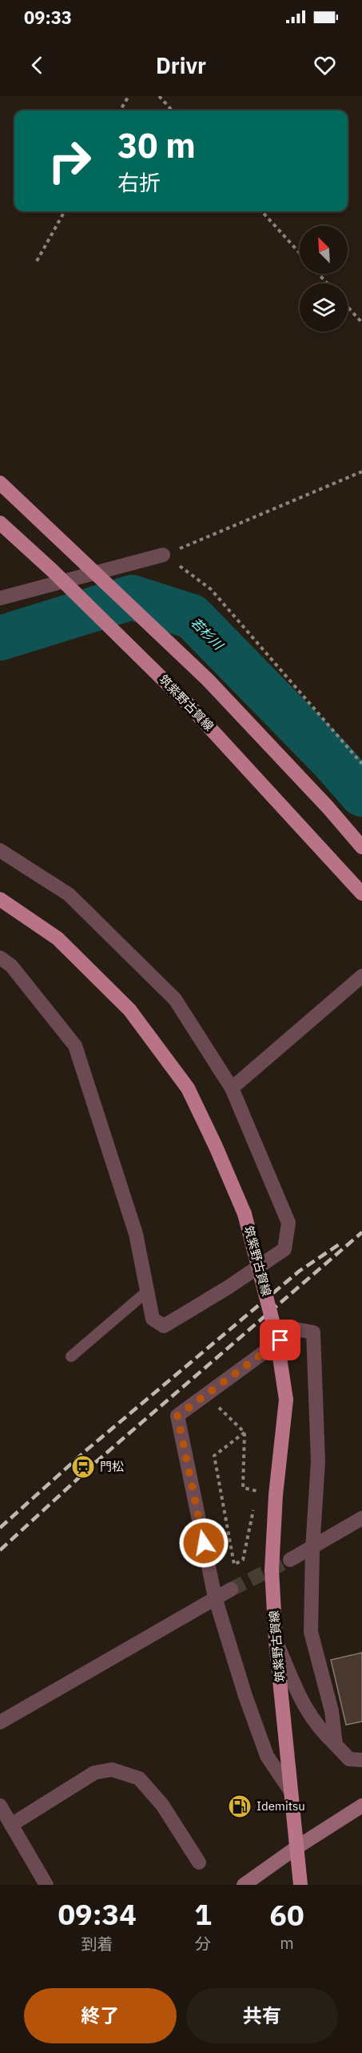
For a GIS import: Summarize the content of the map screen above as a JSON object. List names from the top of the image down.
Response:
{
  "streets": {
    "main road": ["筑紫野古賀線"]
  },
  "water": ["若杉川"],
  "places": {
    "station": ["門松"],
    "fuel station": ["Idemitsu"]
  },
  "north": "top left",
  "page": {
    "status": "09:33",
    "header": "Drivr",
    "turn": ["30 m", "右折"],
    "eta": [
      "09:34",
      "到着",
      "1",
      "分",
      "60",
      "m"
    ],
    "buttons": ["終了", "共有"]
  }
}
